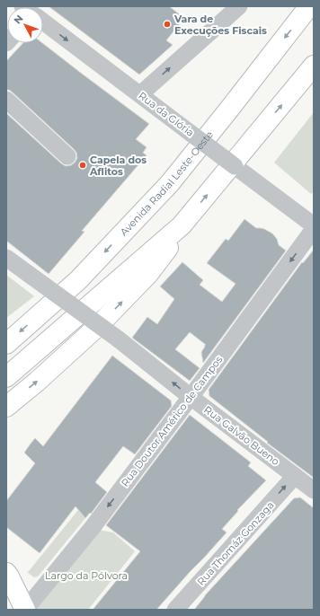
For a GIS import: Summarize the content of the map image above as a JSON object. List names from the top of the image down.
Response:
{
  "streets": {
    "main road": ["Avenida Radial Leste-Oeste"],
    "street": [
      "Rua da Glória",
      "Rua Doutor Américo de Campos",
      "Rua Galvão Bueno",
      "Rua Thomáz Gonzaga"
    ]
  },
  "crossings": [
    ["Rua Doutor Américo de Campos", "Rua Galvão Bueno"],
    ["Rua Galvão Bueno", "Rua Thomáz Gonzaga"]
  ],
  "one_way": ["Rua Doutor Américo de Campos", "Rua Galvão Bueno", "Rua Thomáz Gonzaga"],
  "parks": ["Largo da Pólvora"],
  "places": ["Vara de Execuções Fiscais", "Capela dos Aflitos"],
  "north": "top left"
}
